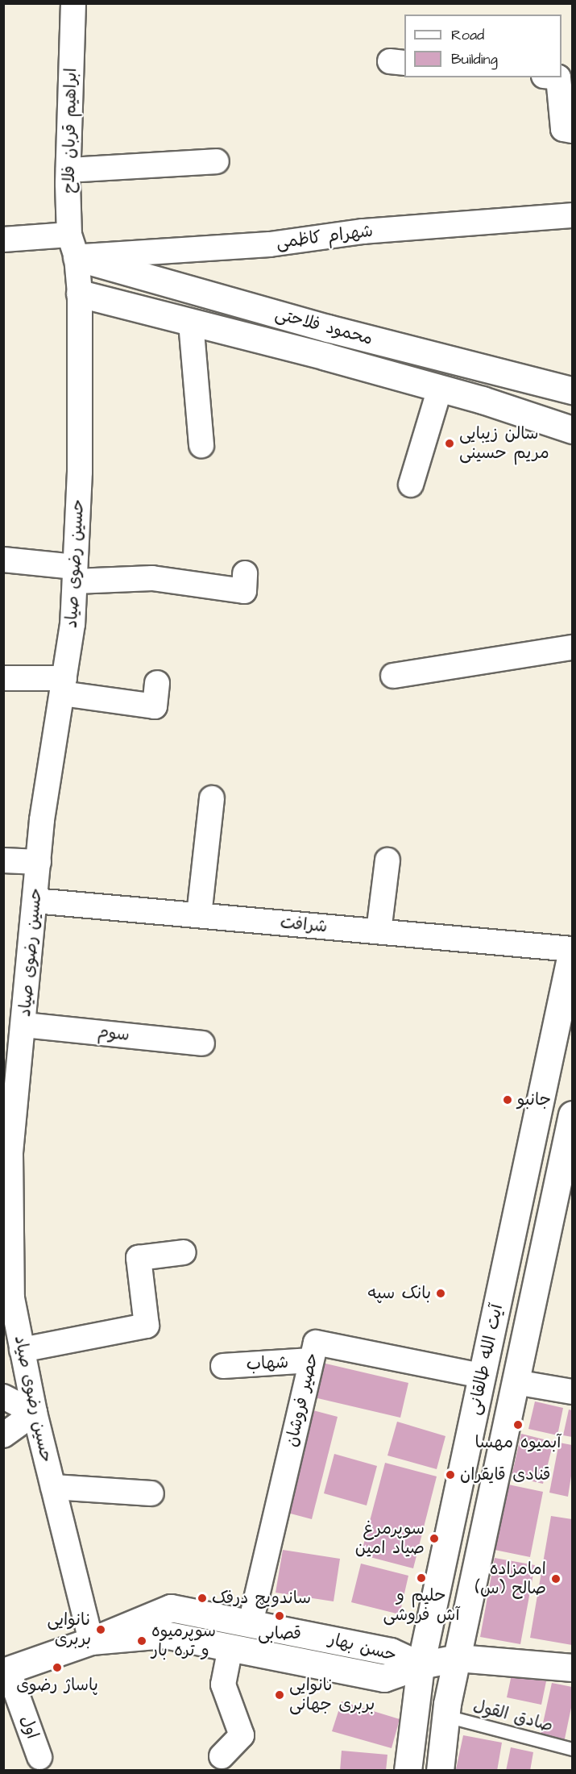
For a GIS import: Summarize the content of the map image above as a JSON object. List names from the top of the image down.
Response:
{
  "streets": {
    "street": [
      "ابراهیم قربان فلاح",
      "شهرام کاظمی",
      "محمود فلاحتی",
      "حسین رضوی صیاد",
      "شرافت",
      "سوم",
      "آیت الله طالقانی",
      "شهاب",
      "حصیر فروشان",
      "حسن بهار",
      "اول"
    ],
    "lane": ["صادق القول"]
  },
  "crossings": [
    ["ابراهیم قربان فلاح", "شهرام کاظمی"],
    ["ابراهیم قربان فلاح", "محمود فلاحتی"],
    ["ابراهیم قربان فلاح", "حسین رضوی صیاد"],
    ["شهرام کاظمی", "محمود فلاحتی"],
    ["شهرام کاظمی", "حسین رضوی صیاد"],
    ["محمود فلاحتی", "حسین رضوی صیاد"],
    ["حسین رضوی صیاد", "شرافت"],
    ["حسین رضوی صیاد", "سوم"],
    ["حسین رضوی صیاد", "حسن بهار"],
    ["شرافت", "آیت الله طالقانی"],
    ["آیت الله طالقانی", "حصیر فروشان"],
    ["آیت الله طالقانی", "حسن بهار"],
    ["آیت الله طالقانی", "صادق القول"],
    ["شهاب", "حصیر فروشان"],
    ["حصیر فروشان", "حسن بهار"]
  ],
  "places": [
    "سالن زیبایی مریم حسینی",
    "جانبو",
    "بانک سپه",
    "آبمیوه مهسا",
    "قنادی قایقران",
    "سوپرمرغ صیاد امین",
    "حلیم و آش فروشی",
    "امامزاده صالح (س)",
    "ساندویچ درفک",
    "قصابی",
    "نانوایی بربری",
    "سوپرمیوه و تره بار",
    "پاساژ رضوی",
    "نانوایی بربری جهانی"
  ],
  "legend": ["Road", "Building"]
}
